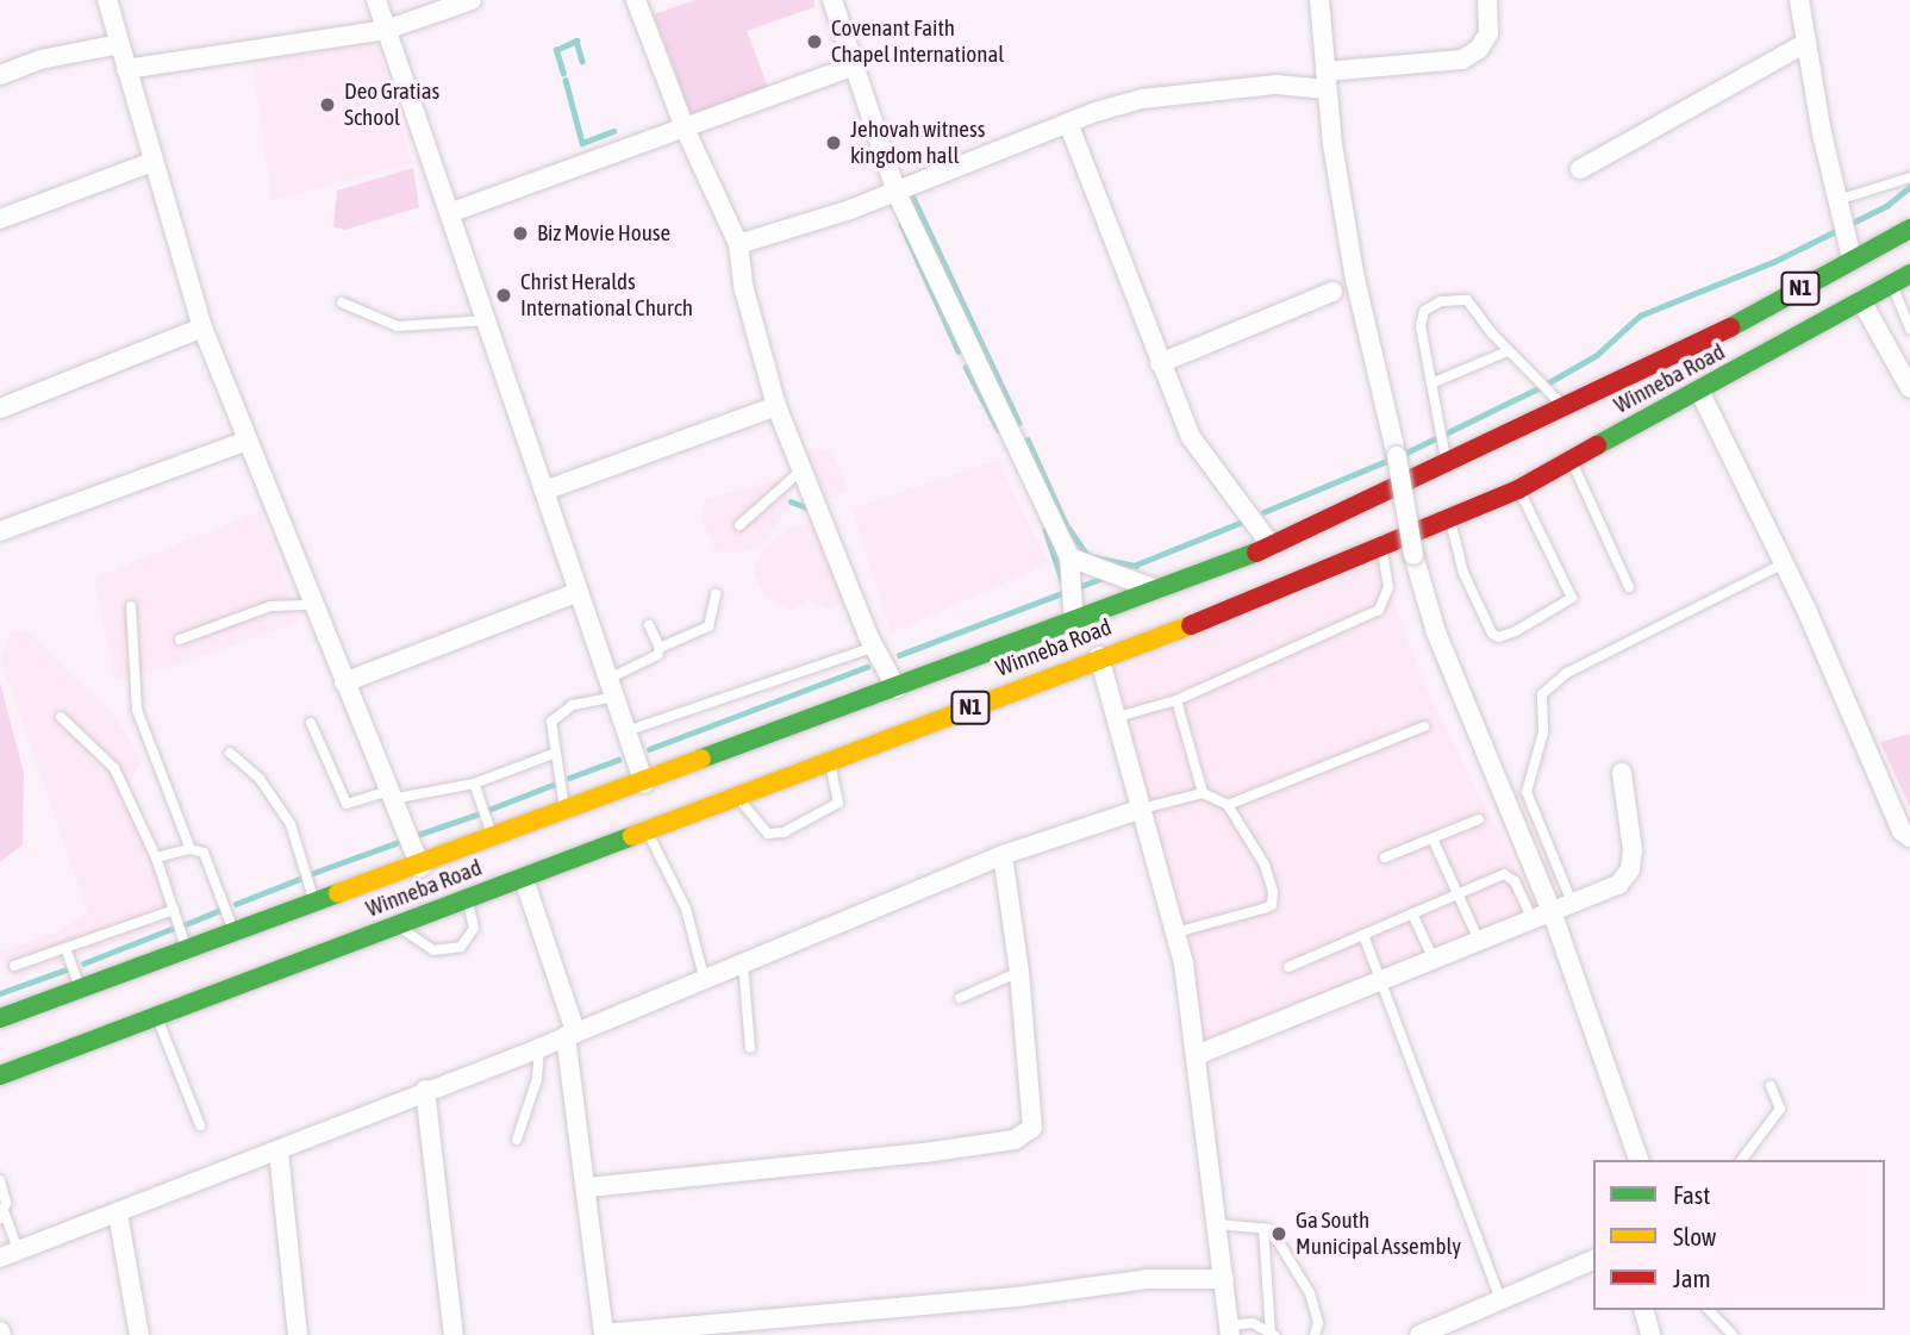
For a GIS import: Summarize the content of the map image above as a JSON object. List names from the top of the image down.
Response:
{
  "streets": {
    "highway": ["N1", "Winneba Road"]
  },
  "places": [
    "Covenant Faith Chapel International",
    "Deo Gratias School",
    "Jehovah witness kingdom hall",
    "Biz Movie House",
    "Christ Heralds International Church",
    "Ga South Municipal Assembly"
  ],
  "legend": ["Fast", "Slow", "Jam"]
}
